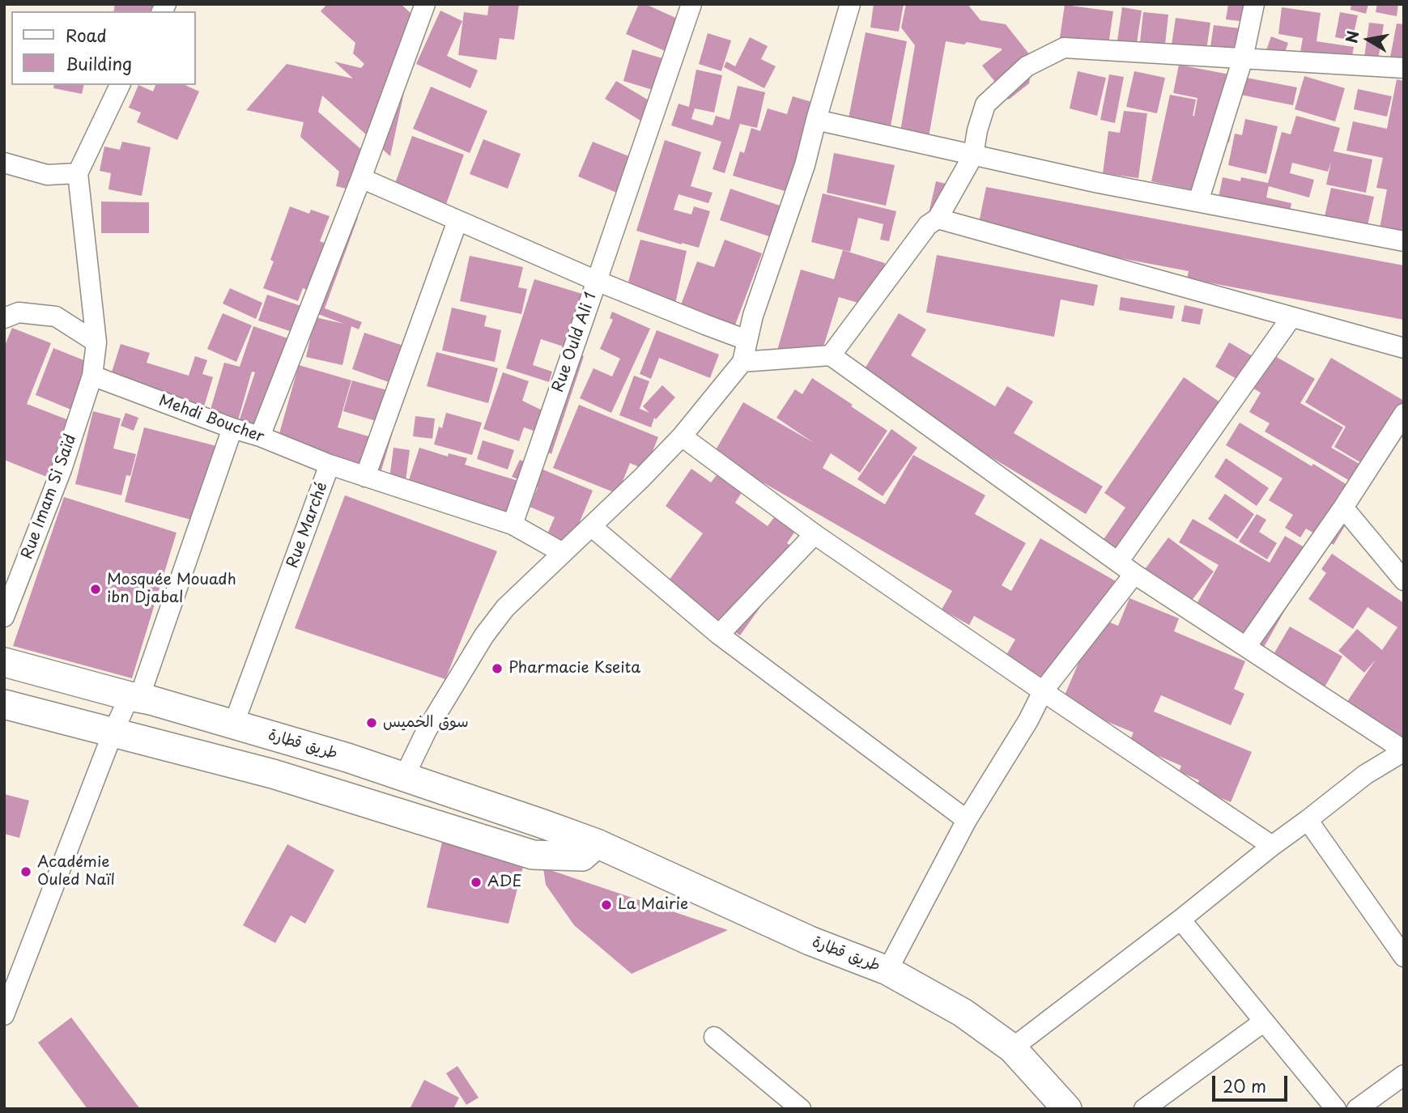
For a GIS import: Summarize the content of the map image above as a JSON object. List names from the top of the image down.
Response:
{
  "streets": {
    "main road": ["طريق قطارة"],
    "street": [
      "Rue Ould Ali 1",
      "Mehdi Boucher",
      "Rue Imam Si Saïd",
      "Rue Marché"
    ]
  },
  "crossings": [
    ["Rue Ould Ali 1", "Rue Marché"],
    ["Mehdi Boucher", "Rue Imam Si Saïd"],
    ["Mehdi Boucher", "Rue Marché"],
    ["Rue Marché", "طريق قطارة"]
  ],
  "places": [
    "Mosquée Mouadh ibn Djabal",
    "Pharmacie Kseita",
    "سوق الخميس",
    "Académie Ouled Naïl",
    "ADE",
    "La Mairie"
  ],
  "legend": ["Road", "Building"],
  "scale_bar": "20 m",
  "north": "left"
}
